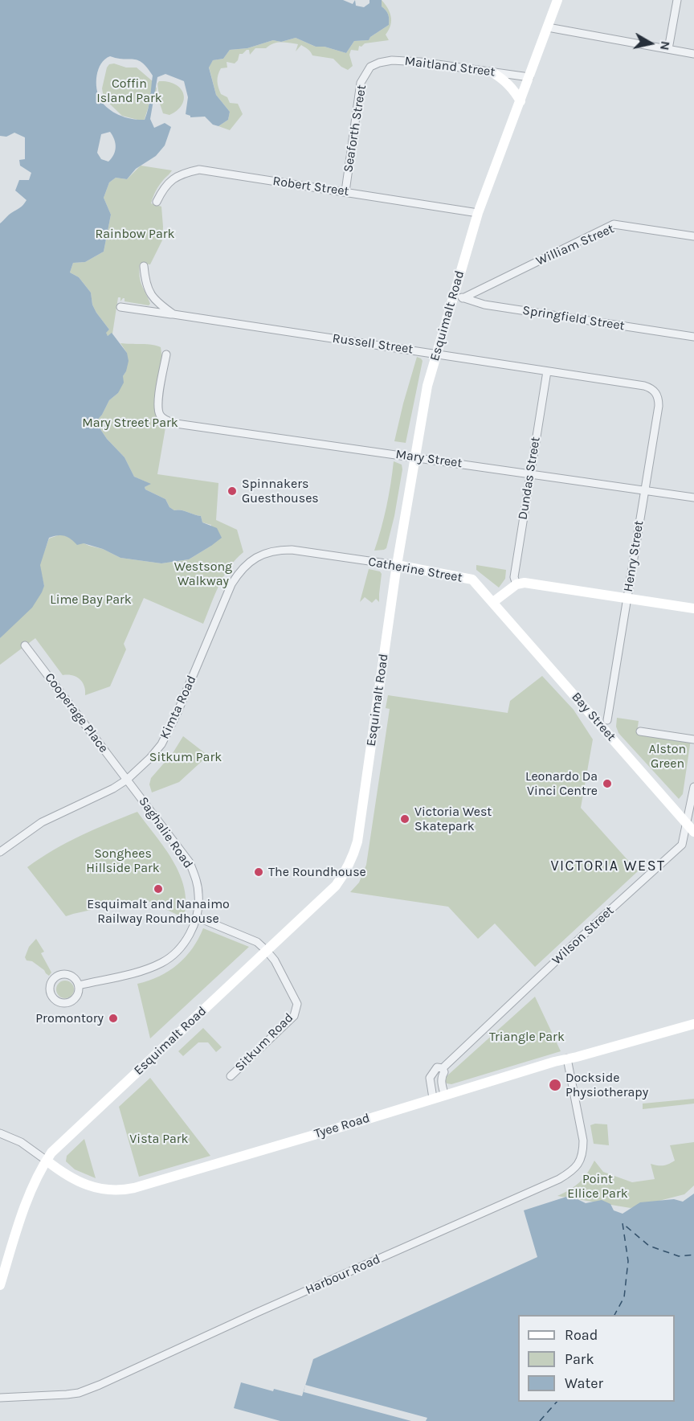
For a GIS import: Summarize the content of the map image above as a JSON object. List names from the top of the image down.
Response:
{
  "streets": {
    "main road": [
      "Esquimalt Road",
      "Catherine Street",
      "Bay Street",
      "Tyee Road"
    ],
    "street": [
      "Maitland Street",
      "Seaforth Street",
      "Robert Street",
      "William Street",
      "Springfield Street",
      "Russell Street",
      "Mary Street",
      "Dundas Street",
      "Henry Street",
      "Kimta Road",
      "Cooperage Place",
      "Saghalie Road",
      "Wilson Street",
      "Sitkum Road",
      "Harbour Road"
    ]
  },
  "crossings": [
    ["Maitland Street", "Seaforth Street"],
    ["Maitland Street", "Esquimalt Road"],
    ["Seaforth Street", "Robert Street"],
    ["Robert Street", "Esquimalt Road"],
    ["William Street", "Esquimalt Road"],
    ["William Street", "Springfield Street"],
    ["Esquimalt Road", "Springfield Street"],
    ["Esquimalt Road", "Russell Street"],
    ["Esquimalt Road", "Mary Street"],
    ["Esquimalt Road", "Catherine Street"],
    ["Esquimalt Road", "Sitkum Road"],
    ["Esquimalt Road", "Tyee Road"],
    ["Russell Street", "Dundas Street"],
    ["Russell Street", "Henry Street"],
    ["Mary Street", "Dundas Street"],
    ["Mary Street", "Henry Street"],
    ["Catherine Street", "Kimta Road"],
    ["Catherine Street", "Bay Street"],
    ["Kimta Road", "Cooperage Place"],
    ["Kimta Road", "Saghalie Road"],
    ["Cooperage Place", "Saghalie Road"],
    ["Bay Street", "Wilson Street"],
    ["Saghalie Road", "Sitkum Road"],
    ["Wilson Street", "Tyee Road"],
    ["Tyee Road", "Harbour Road"]
  ],
  "districts": ["VICTORIA WEST"],
  "parks": [
    "Coffin Island Park",
    "Rainbow Park",
    "Mary Street Park",
    "Westsong Walkway",
    "Lime Bay Park",
    "Alston Green",
    "Sitkum Park",
    "Songhees Hillside Park",
    "Triangle Park",
    "Vista Park",
    "Point Ellice Park"
  ],
  "places": [
    "Spinnakers Guesthouses",
    "Leonardo Da Vinci Centre",
    "Victoria West Skatepark",
    "The Roundhouse",
    "Esquimalt and Nanaimo Railway Roundhouse",
    "Promontory",
    "Dockside Physiotherapy"
  ],
  "legend": ["Road", "Park", "Water"],
  "north": "right"
}
